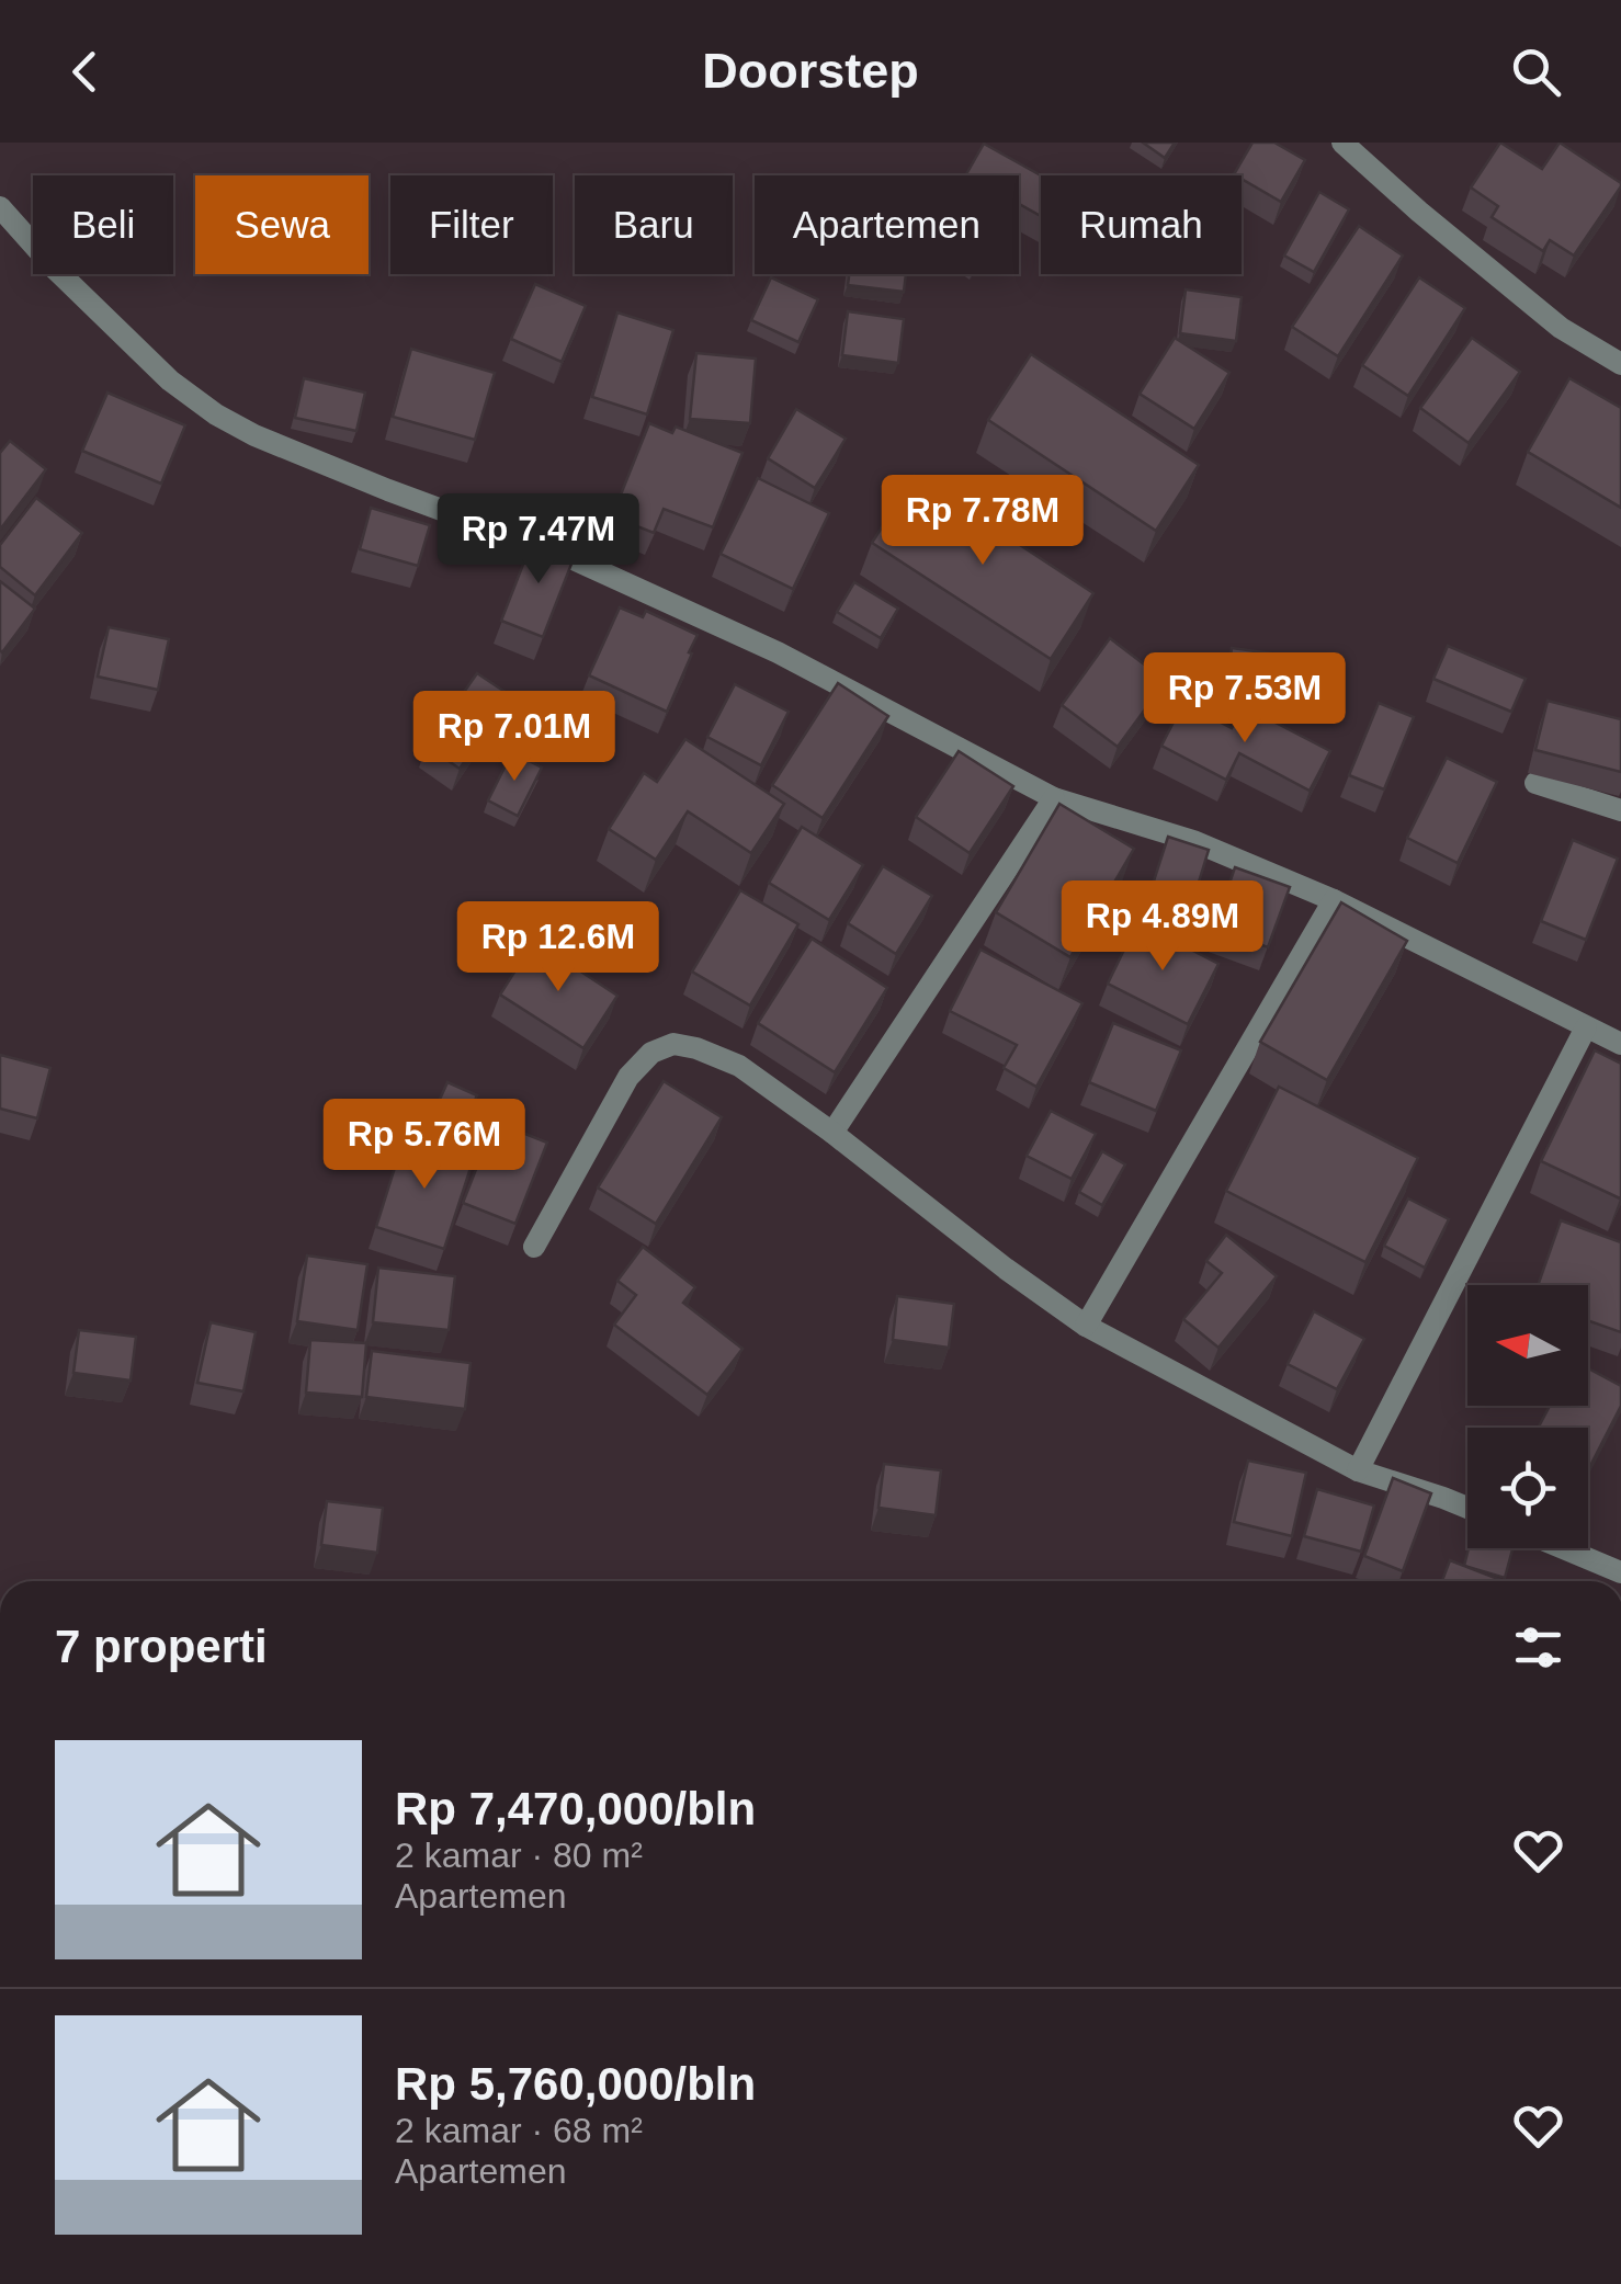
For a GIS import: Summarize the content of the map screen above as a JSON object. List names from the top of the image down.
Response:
{
  "north": "left",
  "page": {
    "header": "Doorstep",
    "chip": [
      "Beli",
      "Sewa",
      "Filter",
      "Baru",
      "Apartemen",
      "Rumah"
    ],
    "price": [
      "Rp 7.78M",
      "Rp 7.47M",
      "Rp 7.53M",
      "Rp 7.01M",
      "Rp 4.89M",
      "Rp 12.6M",
      "Rp 5.76M"
    ],
    "heading": "7 properti",
    "list": [
      {
        "name": "Rp 7,470,000/bln",
        "note": "2 kamar · 80 m² · Apartemen"
      },
      {
        "name": "Rp 5,760,000/bln",
        "note": "2 kamar · 68 m² · Apartemen"
      }
    ]
  }
}
